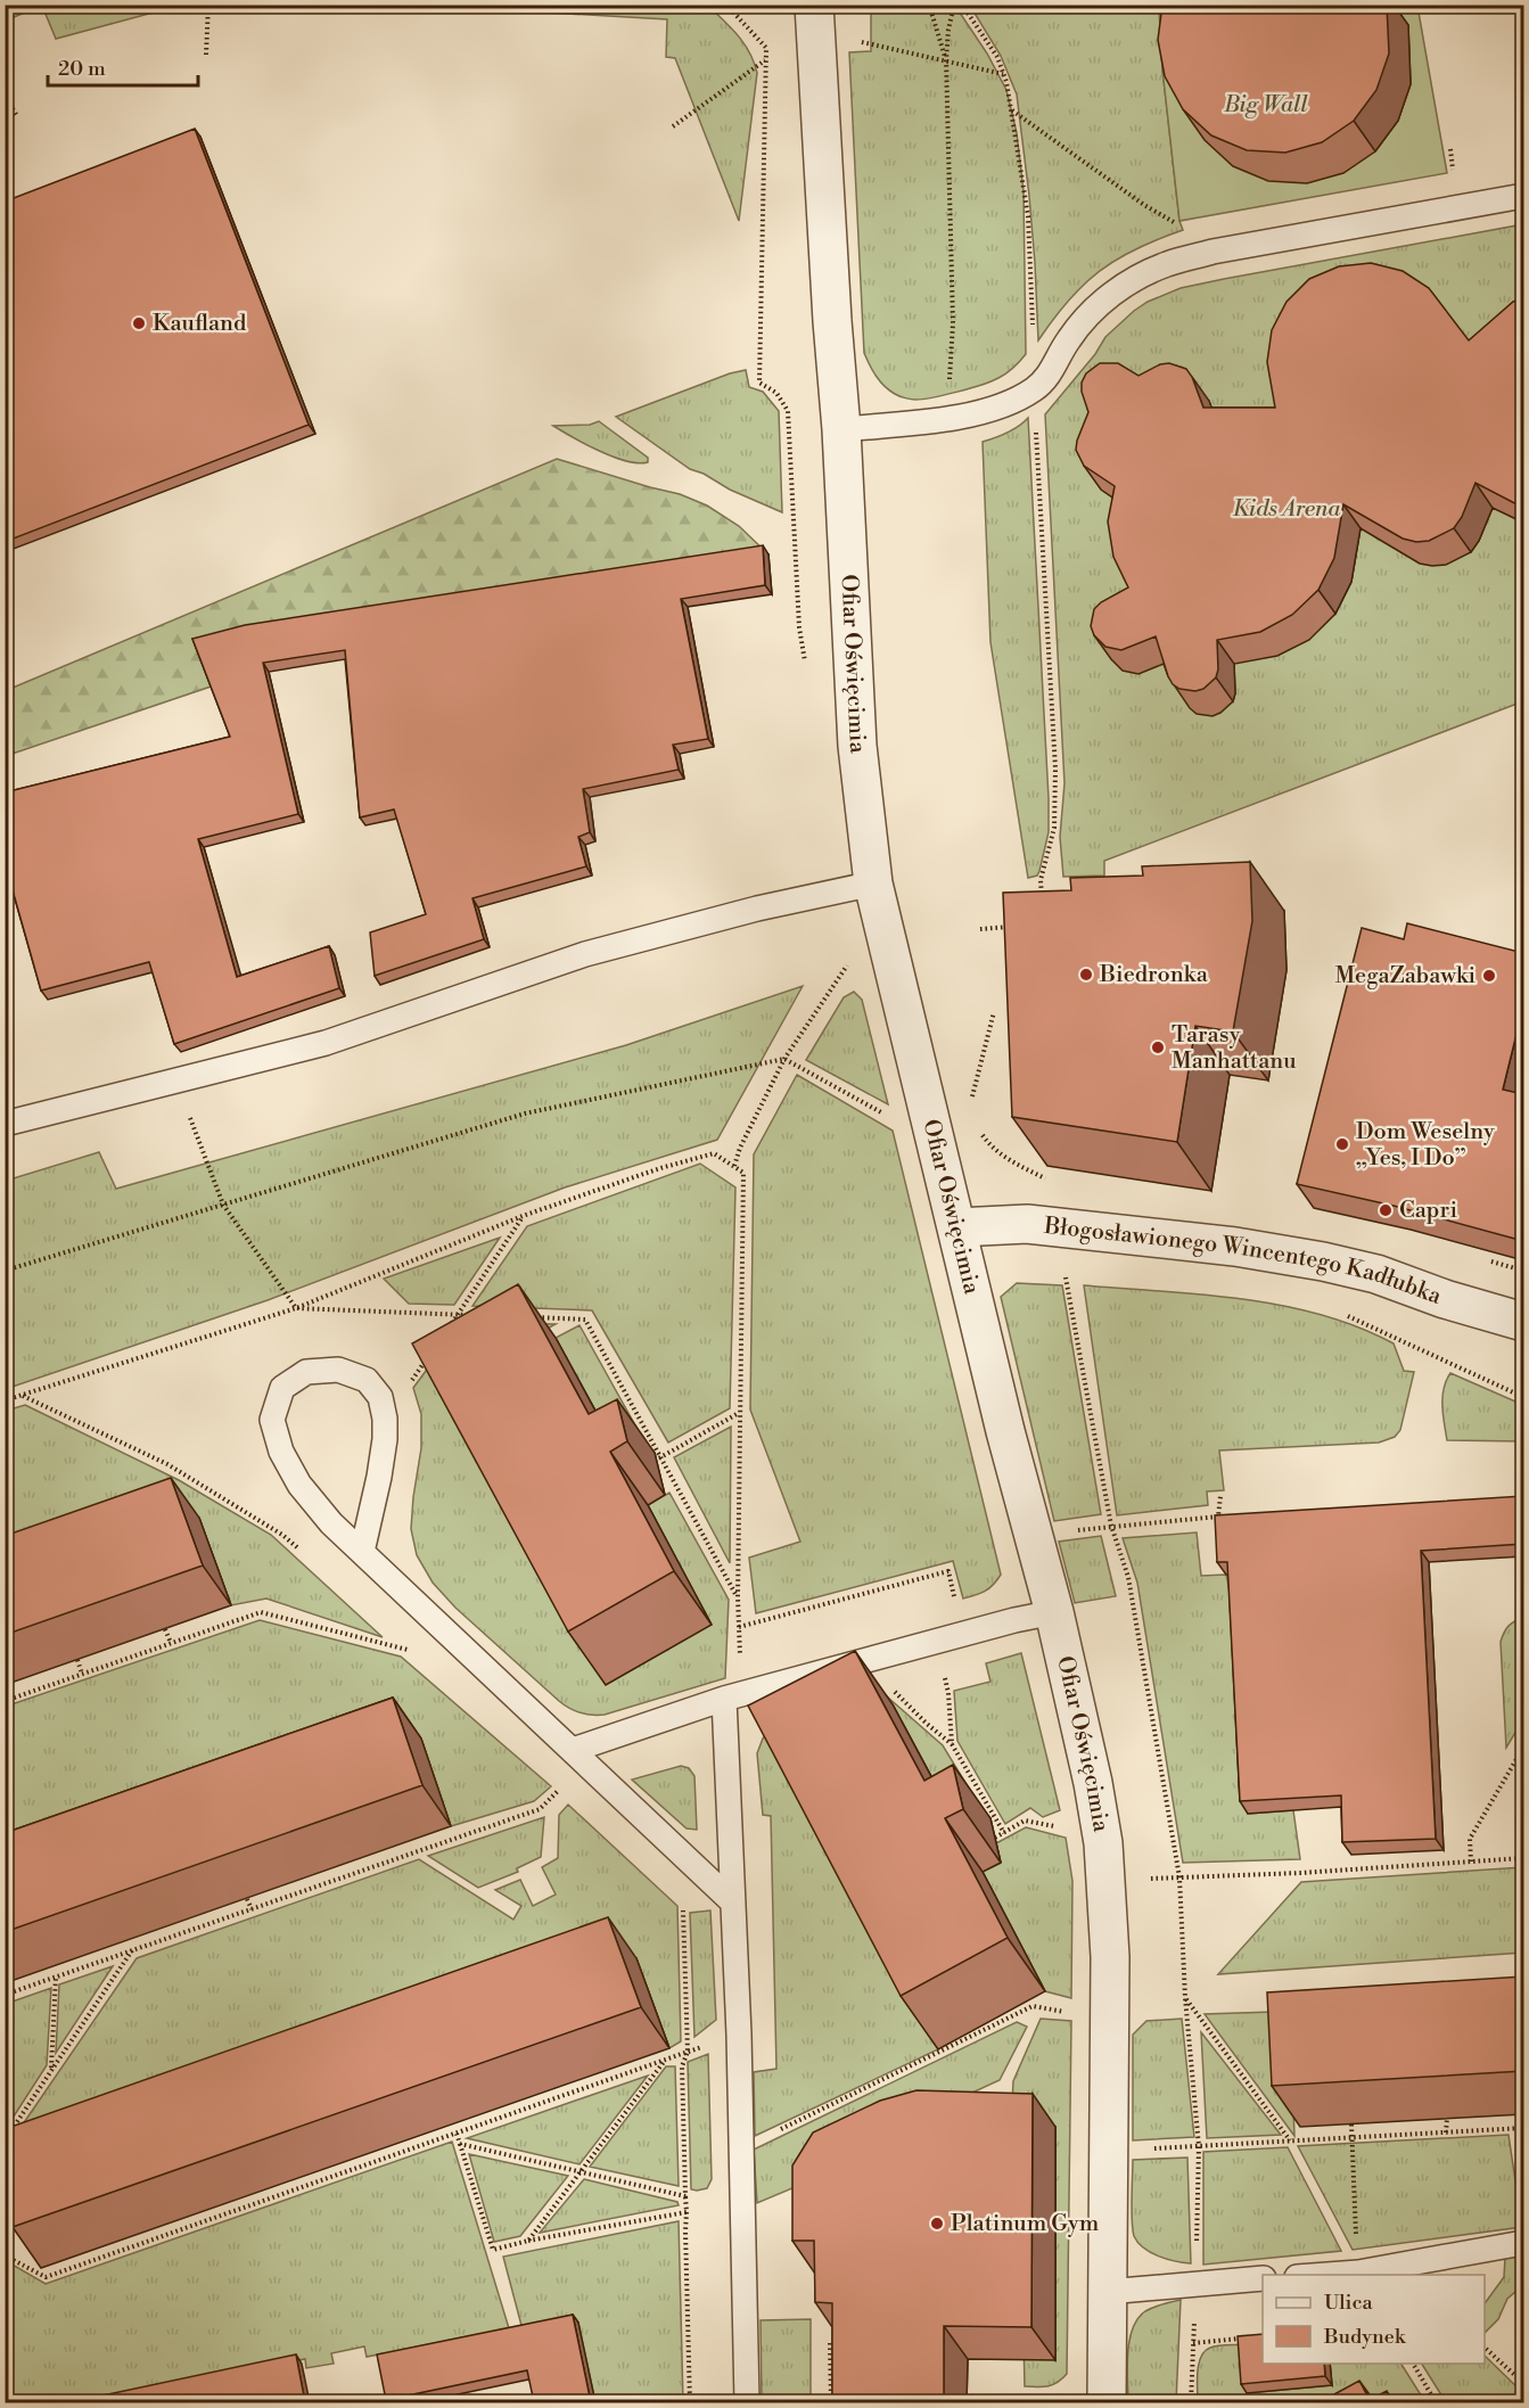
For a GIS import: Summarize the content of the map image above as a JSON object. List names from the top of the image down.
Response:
{
  "streets": {
    "street": ["Ofiar Oświęcimia", "Błogosławionego Wincentego Kadłubka"]
  },
  "crossings": [
    ["Ofiar Oświęcimia", "Błogosławionego Wincentego Kadłubka"]
  ],
  "parks": ["Big Wall", "Kids Arena"],
  "places": [
    "Kaufland",
    "Biedronka",
    "MegaZabawki",
    "Tarasy Manhattanu",
    "Dom Weselny „Yes, I Do”",
    "Capri",
    "Platinum Gym"
  ],
  "legend": ["Ulica", "Budynek"],
  "scale_bar": "20 m"
}
